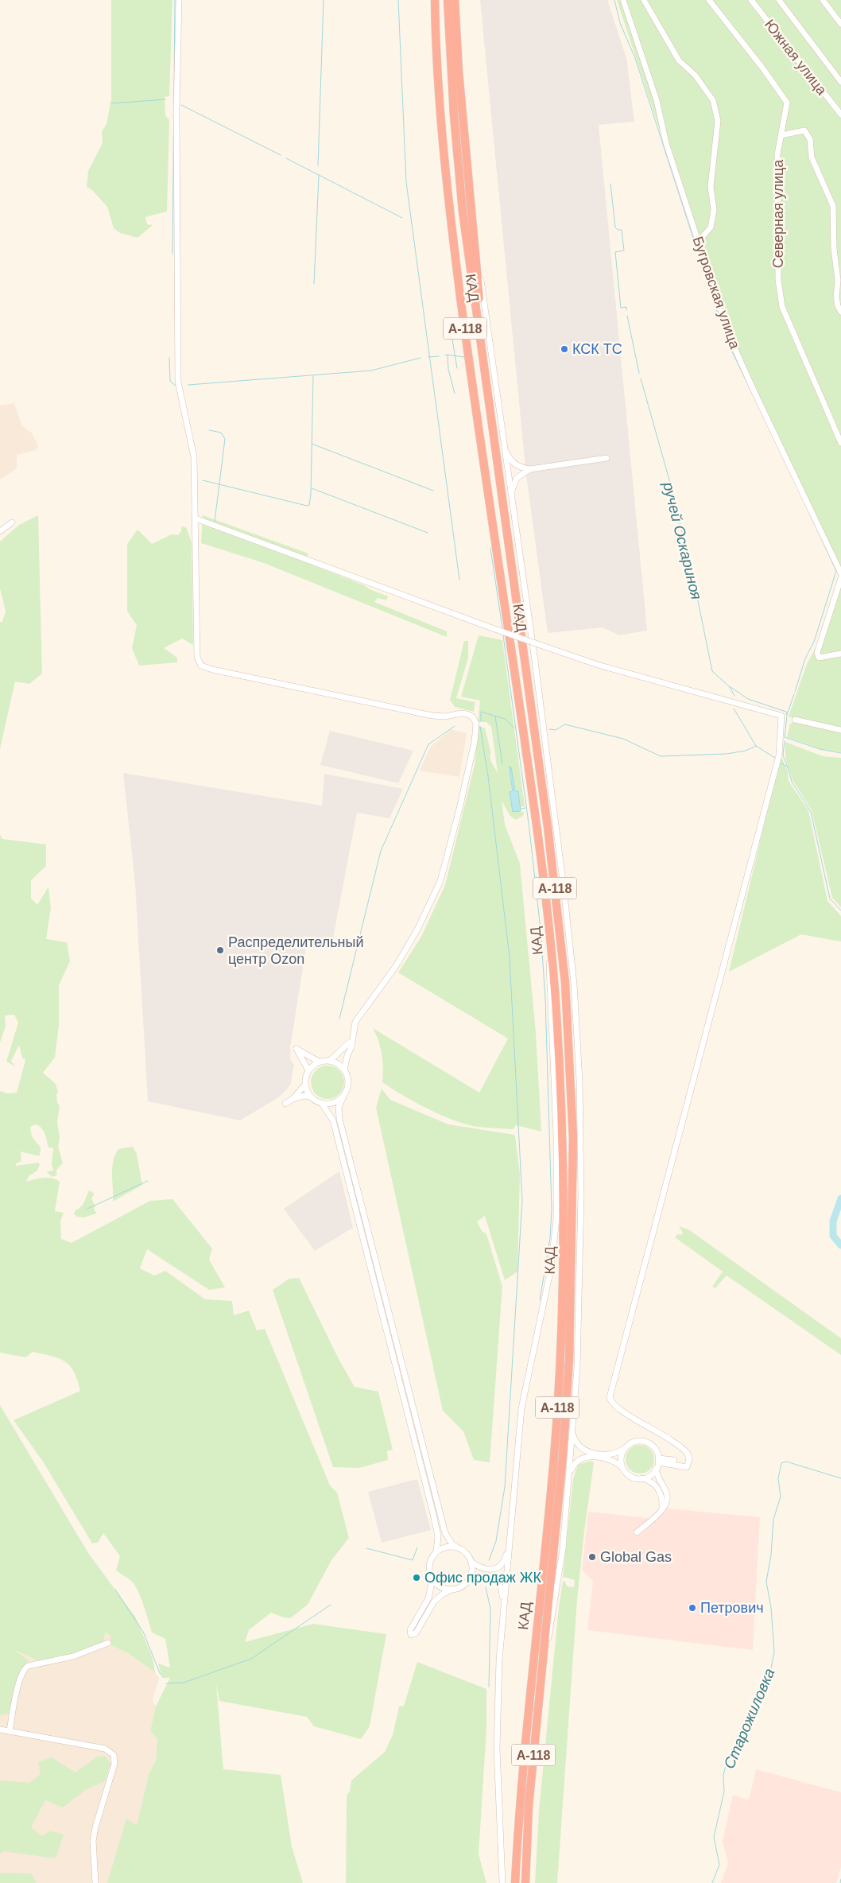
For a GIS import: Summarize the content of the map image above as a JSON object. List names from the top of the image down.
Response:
{
  "streets": {
    "highway": ["КАД", "А-118"],
    "street": ["Южная улица", "Северная улица", "Бугровская улица"]
  },
  "water": ["ручей Оскариноя", "Старожиловка"],
  "places": [
    "КСК ТС",
    "Распределительный центр Ozon",
    "Global Gas",
    "Офис продаж ЖК",
    "Петрович"
  ]
}
